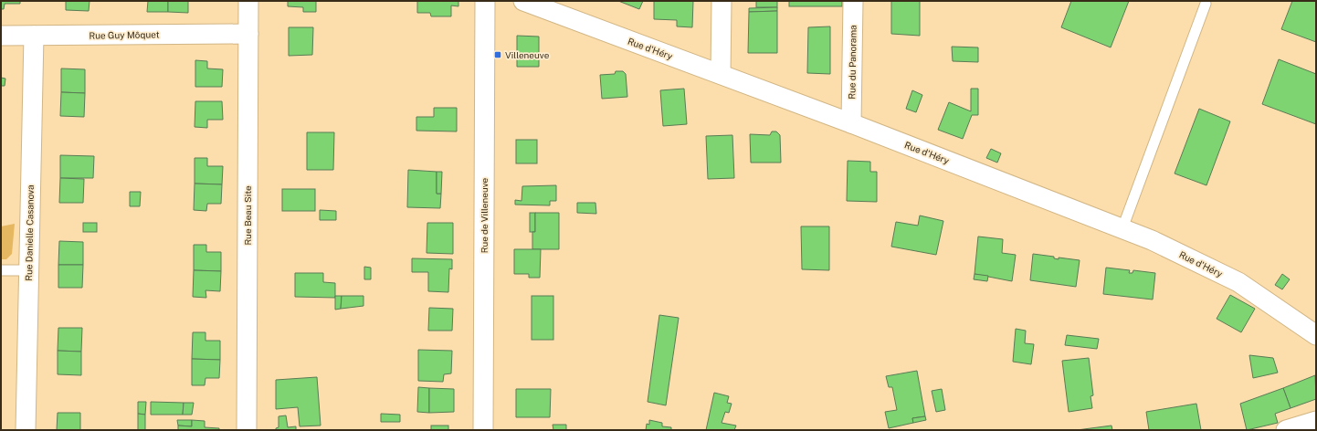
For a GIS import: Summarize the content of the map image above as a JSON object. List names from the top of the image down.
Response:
{
  "streets": {
    "street": [
      "Rue Guy Môquet",
      "Rue d'Héry",
      "Rue du Panorama",
      "Rue Beau Site",
      "Rue de Villeneuve",
      "Rue Danielle Casanova"
    ]
  },
  "crossings": [
    ["Rue Guy Môquet", "Rue Beau Site"],
    ["Rue Guy Môquet", "Rue Danielle Casanova"],
    ["Rue d'Héry", "Rue du Panorama"]
  ],
  "places": {
    "transit": ["Villeneuve"]
  }
}
